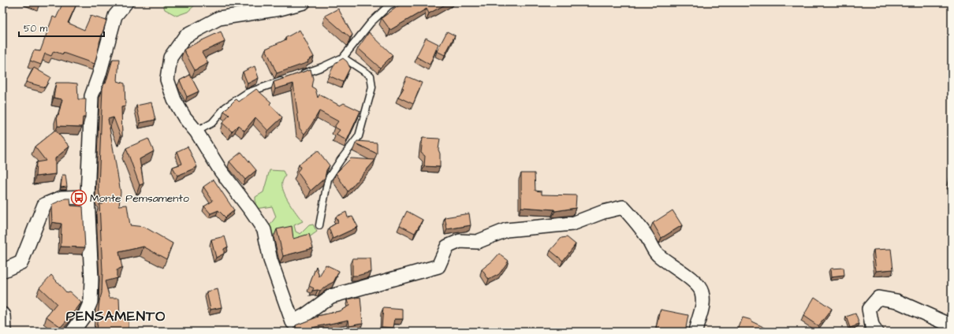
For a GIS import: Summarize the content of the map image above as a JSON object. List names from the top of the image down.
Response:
{
  "districts": ["PENSAMENTO"],
  "places": {
    "bus stop": ["Monte Pemsamento"]
  },
  "scale_bar": "50 m"
}
